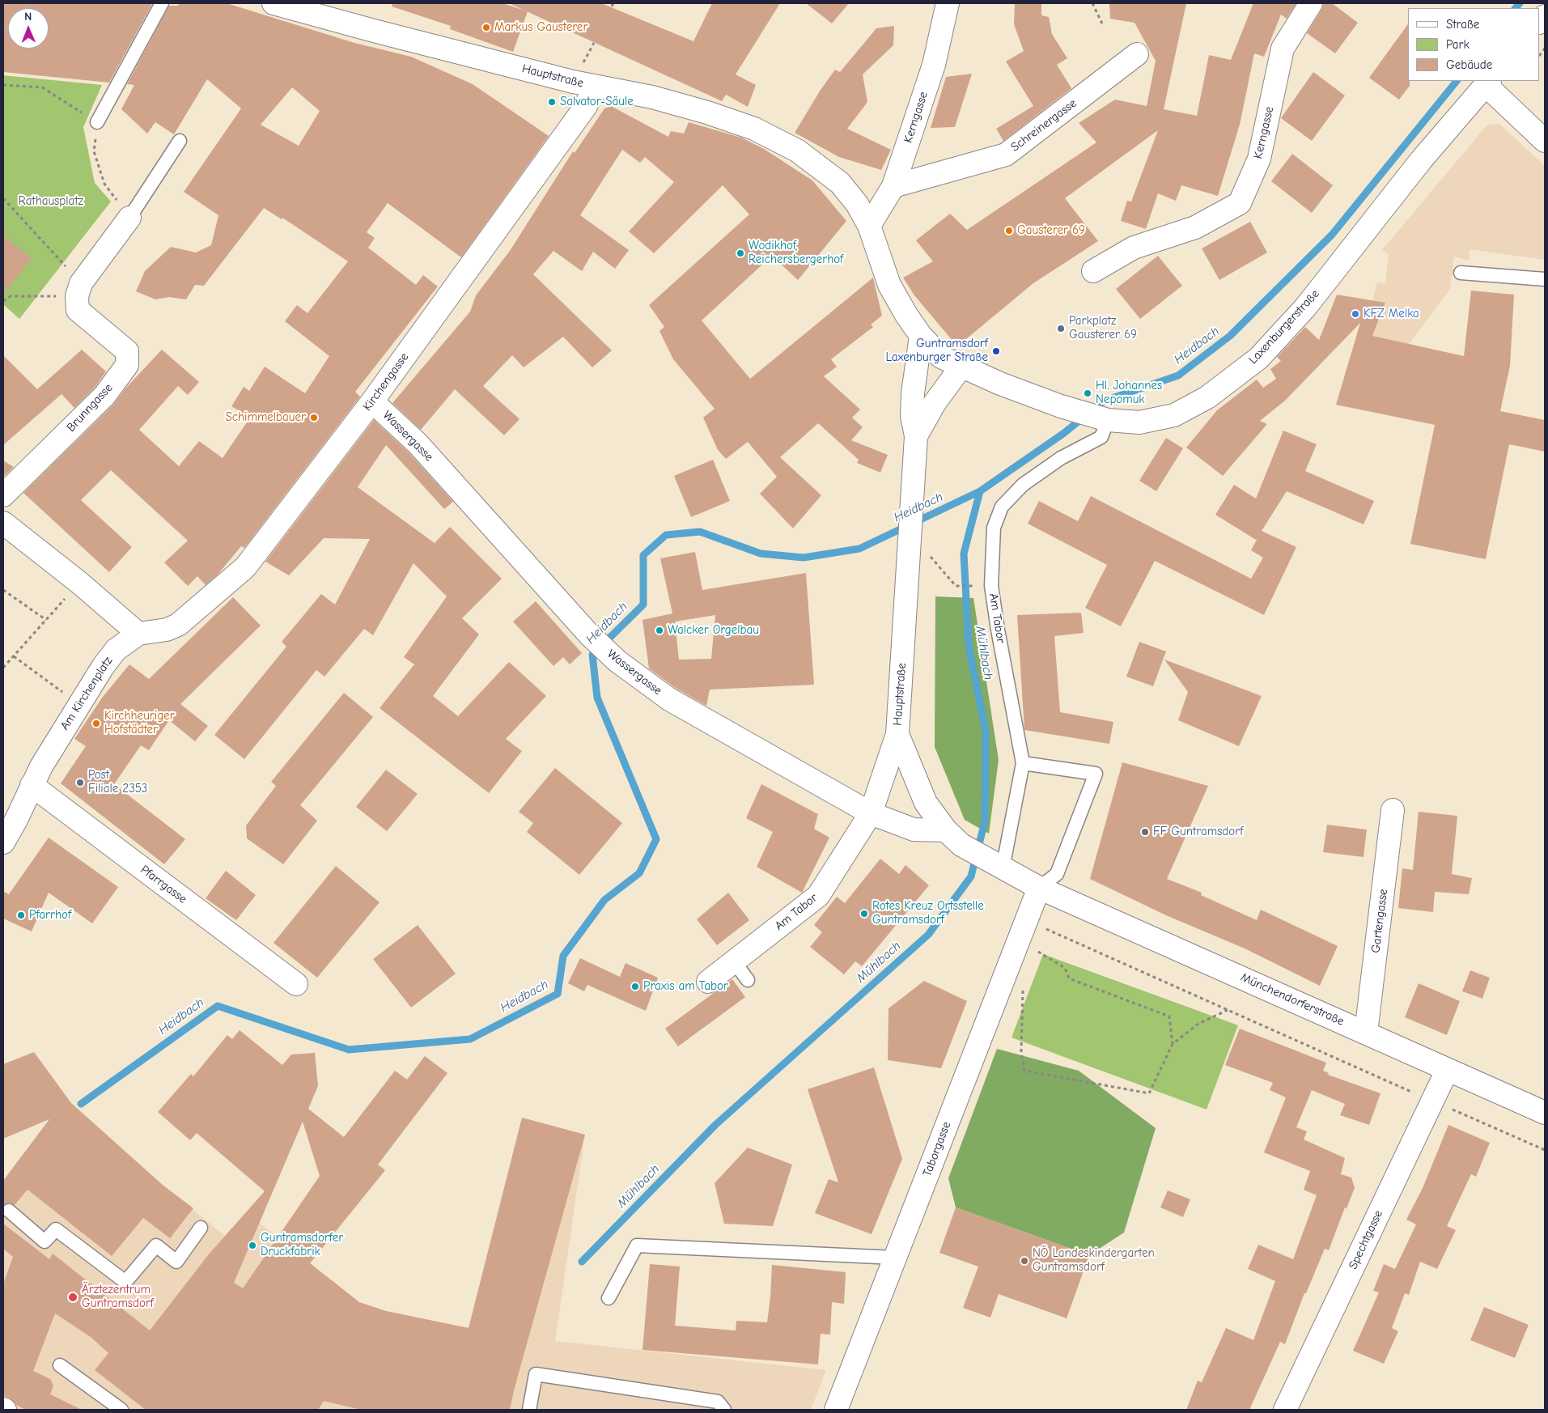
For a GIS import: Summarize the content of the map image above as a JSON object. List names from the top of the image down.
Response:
{
  "streets": {
    "street": [
      "Hauptstraße",
      "Kerngasse",
      "Schreinergasse",
      "Laxenburgerstraße",
      "Kirchengasse",
      "Brunngasse",
      "Wassergasse",
      "Am Tabor",
      "Am Kirchenplatz",
      "Pfarrgasse",
      "Gartengasse",
      "Münchendorferstraße",
      "Taborgasse",
      "Spechtgasse"
    ]
  },
  "crossings": [
    ["Hauptstraße", "Kerngasse"],
    ["Hauptstraße", "Laxenburgerstraße"],
    ["Hauptstraße", "Kirchengasse"],
    ["Hauptstraße", "Wassergasse"],
    ["Hauptstraße", "Am Tabor"],
    ["Hauptstraße", "Münchendorferstraße"],
    ["Hauptstraße", "Taborgasse"],
    ["Kerngasse", "Schreinergasse"],
    ["Kerngasse", "Laxenburgerstraße"],
    ["Laxenburgerstraße", "Am Tabor"],
    ["Kirchengasse", "Wassergasse"],
    ["Kirchengasse", "Am Kirchenplatz"],
    ["Wassergasse", "Am Tabor"],
    ["Am Kirchenplatz", "Pfarrgasse"],
    ["Gartengasse", "Münchendorferstraße"],
    ["Münchendorferstraße", "Taborgasse"],
    ["Münchendorferstraße", "Spechtgasse"]
  ],
  "water": ["Heidbach", "Mühlbach"],
  "parks": ["Rathausplatz"],
  "places": [
    "Markus Gausterer",
    "Salvator-Säule",
    "Gausterer 69",
    "Wodikhof, Reichersbergerhof",
    "KFZ Melka",
    "Parkplatz Gausterer 69",
    "Guntramsdorf Laxenburger Straße",
    "Hl. Johannes Nepomuk",
    "Schimmelbauer",
    "Walcker Orgelbau",
    "Kirchheuriger Hofstädter",
    "Post Filiale 2353",
    "FF Guntramsdorf",
    "Rotes Kreuz Ortsstelle Guntramsdorf",
    "Pfarrhof",
    "Praxis am Tabor",
    "Guntramsdorfer Druckfabrik",
    "NÖ Landeskindergarten Guntramsdorf",
    "Ärztezentrum Guntramsdorf"
  ],
  "legend": ["Straße", "Park", "Gebäude"],
  "north": "top"
}
